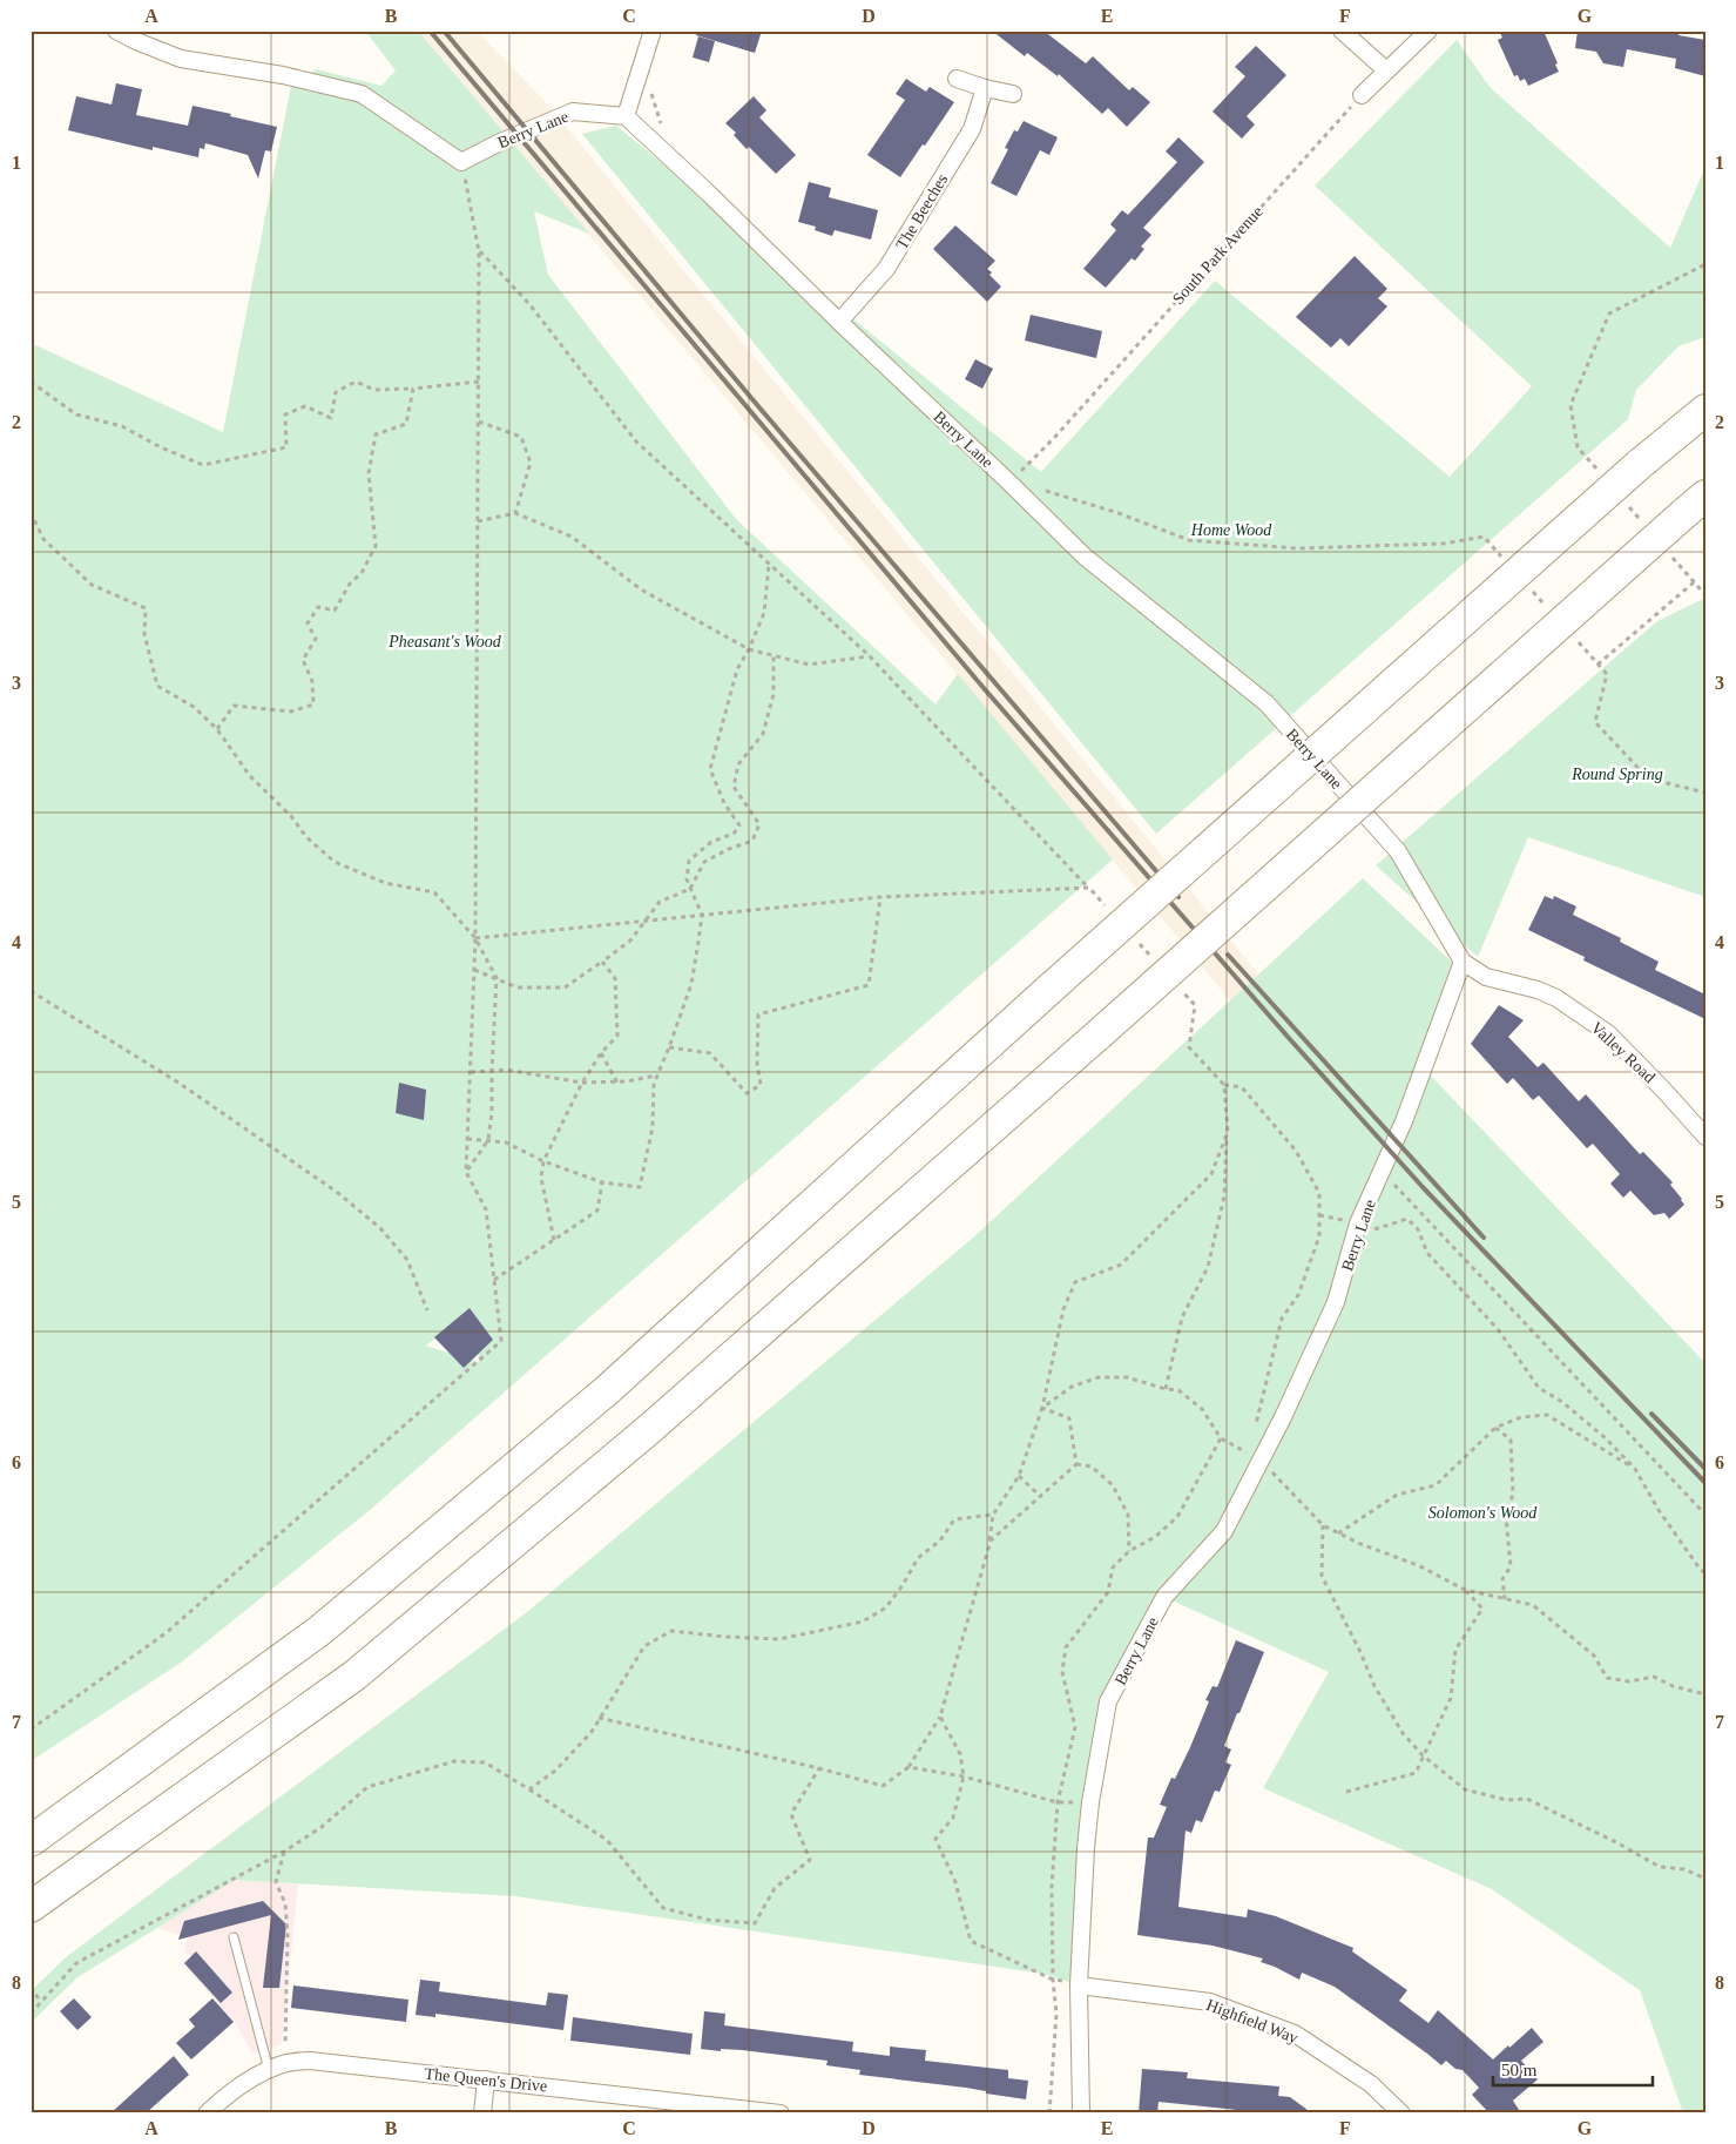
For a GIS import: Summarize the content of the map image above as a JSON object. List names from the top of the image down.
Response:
{
  "streets": {
    "street": [
      "Berry Lane",
      "The Beeches",
      "Valley Road",
      "Highfield Way",
      "The Queen's Drive"
    ],
    "path": ["South Park Avenue"]
  },
  "crossings": [
    ["Berry Lane", "The Beeches"],
    ["Berry Lane", "South Park Avenue"],
    ["Berry Lane", "Valley Road"],
    ["Berry Lane", "Highfield Way"]
  ],
  "parks": [
    "Home Wood",
    "Pheasant's Wood",
    "Round Spring",
    "Solomon's Wood"
  ],
  "scale_bar": "50 m",
  "grid": {
    "columns": [
      "A",
      "B",
      "C",
      "D",
      "E",
      "F",
      "G"
    ],
    "rows": [
      "1",
      "2",
      "3",
      "4",
      "5",
      "6",
      "7",
      "8"
    ]
  }
}
